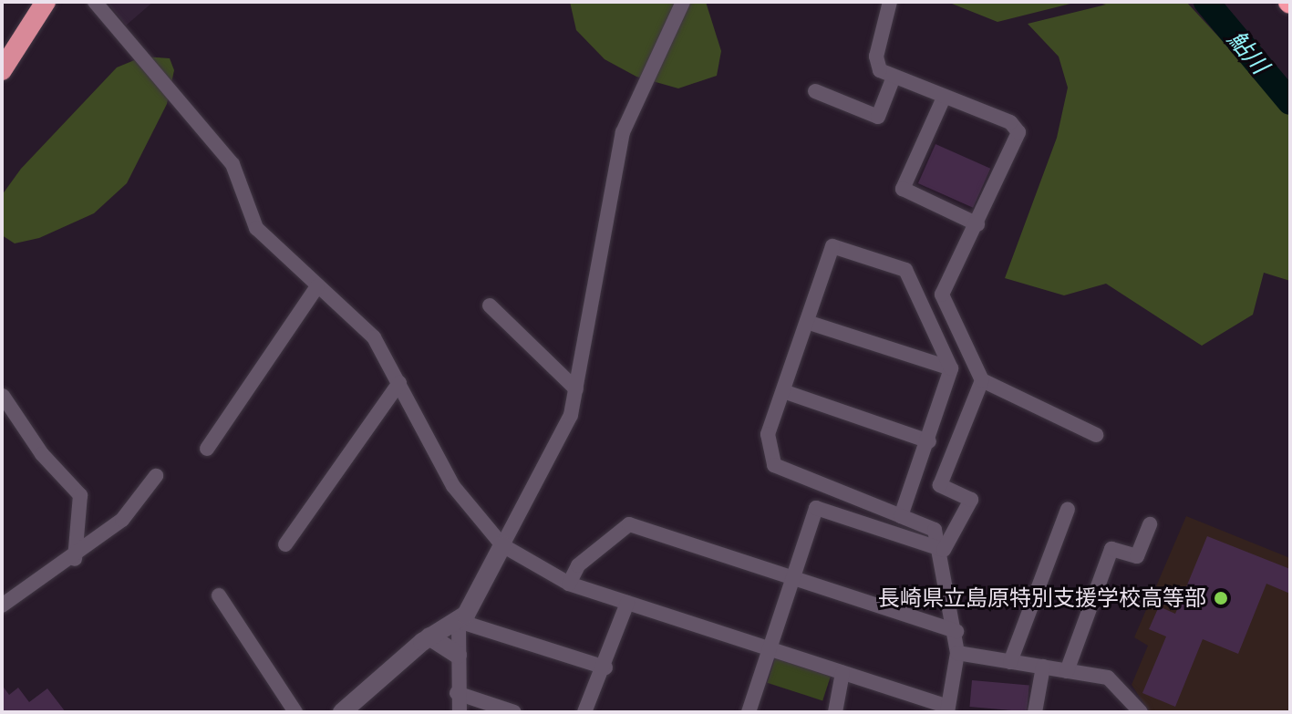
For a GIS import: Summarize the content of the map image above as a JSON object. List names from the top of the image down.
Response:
{
  "water": ["鮎川"],
  "places": ["長崎県立島原特別支援学校高等部"]
}
